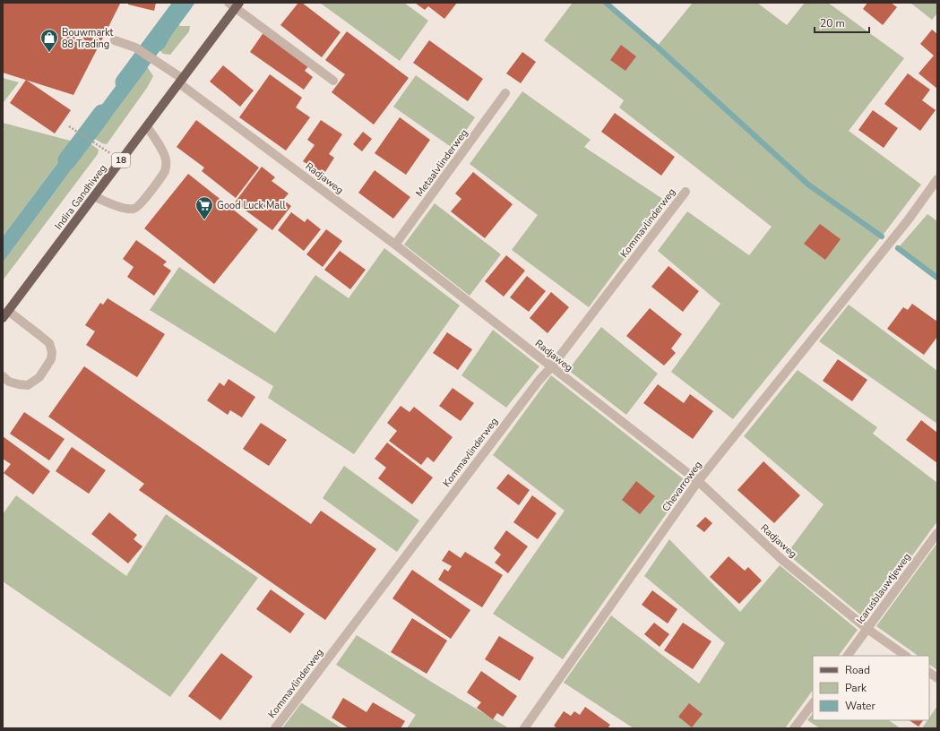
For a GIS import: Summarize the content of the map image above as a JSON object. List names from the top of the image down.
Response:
{
  "streets": {
    "main road": ["18", "Indira Gandhiweg"],
    "street": [
      "Metaalvlinderweg",
      "Radjaweg",
      "Kommavlinderweg",
      "Chevarroweg",
      "Icarusblauwtjeweg"
    ]
  },
  "crossings": [
    ["Metaalvlinderweg", "Radjaweg"],
    ["Radjaweg", "Indira Gandhiweg"],
    ["Radjaweg", "Kommavlinderweg"],
    ["Radjaweg", "Chevarroweg"],
    ["Radjaweg", "Icarusblauwtjeweg"]
  ],
  "places": {
    "shop": ["Bouwmarkt 88 Trading"],
    "supermarket": ["Good Luck Mall"]
  },
  "legend": ["Road", "Park", "Water"],
  "scale_bar": "20 m"
}
